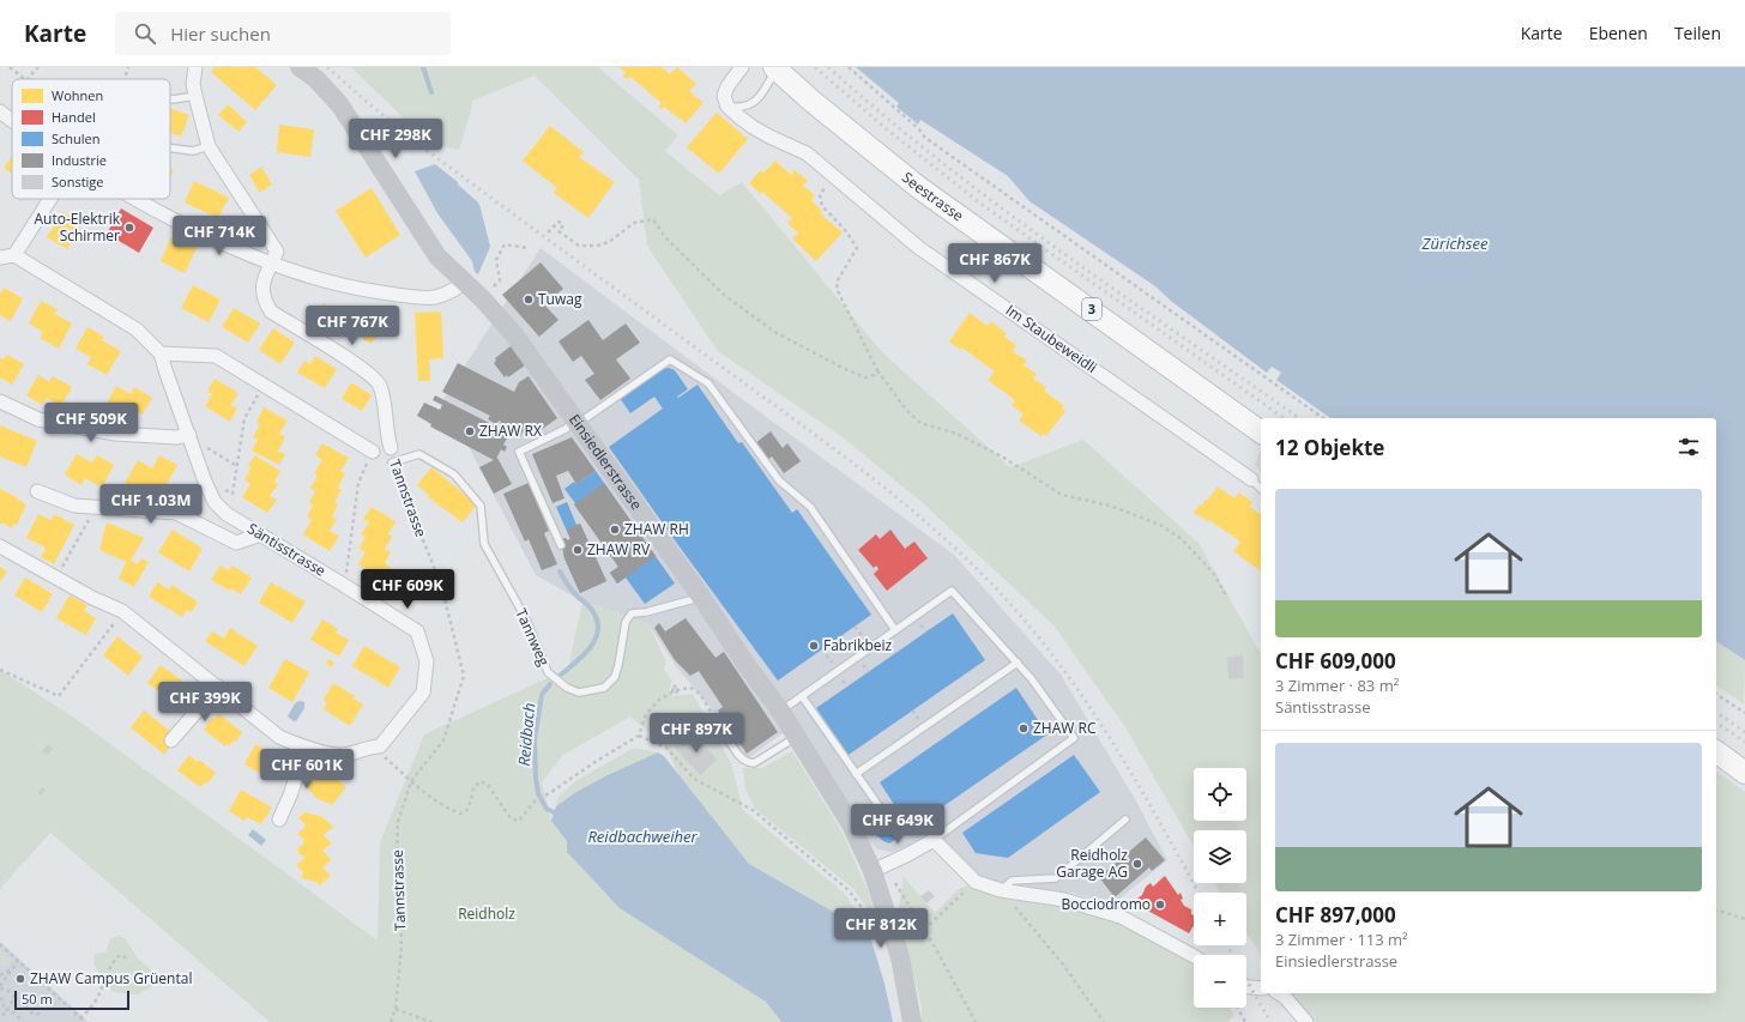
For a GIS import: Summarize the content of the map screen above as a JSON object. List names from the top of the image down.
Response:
{
  "streets": {
    "main road": ["Seestrasse", "3", "Einsiedlerstrasse"],
    "street": ["Im Staubeweidli", "Tannstrasse", "Säntisstrasse"],
    "lane": ["Tannweg"]
  },
  "crossings": [
    ["Einsiedlerstrasse", "Tannweg"],
    ["Tannstrasse", "Tannweg"]
  ],
  "water": ["Zürichsee", "Reidbach", "Reidbachweiher"],
  "parks": ["Reidholz"],
  "places": [
    "Auto-Elektrik Schirmer",
    "Tuwag",
    "ZHAW RX",
    "ZHAW RH",
    "ZHAW RV",
    "Fabrikbeiz",
    "ZHAW RC",
    "Reidholz Garage AG",
    "Bocciodromo",
    "ZHAW Campus Grüental"
  ],
  "legend": [
    "Wohnen",
    "Handel",
    "Schulen",
    "Industrie",
    "Sonstige"
  ],
  "scale_bar": "50 m",
  "page": {
    "header": "Karte",
    "search": "Hier suchen",
    "nav": ["Karte", "Ebenen", "Teilen"],
    "price": [
      "CHF 298K",
      "CHF 714K",
      "CHF 867K",
      "CHF 767K",
      "CHF 509K",
      "CHF 1.03M",
      "CHF 609K",
      "CHF 399K",
      "CHF 897K",
      "CHF 601K",
      "CHF 649K",
      "CHF 812K"
    ],
    "heading": "12 Objekte",
    "list": [
      {
        "name": "CHF 609,000",
        "note": "3 Zimmer · 83 m² · Säntisstrasse"
      },
      {
        "name": "CHF 897,000",
        "note": "3 Zimmer · 113 m² · Einsiedlerstrasse"
      }
    ],
    "map_buttons": ["+", "−"],
    "scale": "50 m"
  }
}
